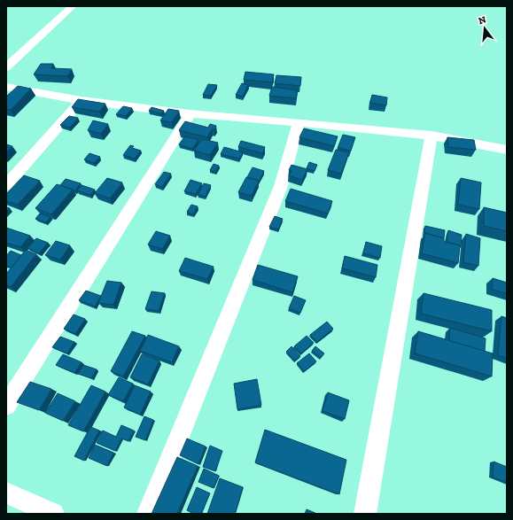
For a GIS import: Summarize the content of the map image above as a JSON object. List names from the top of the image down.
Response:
{
  "north": "top"
}
